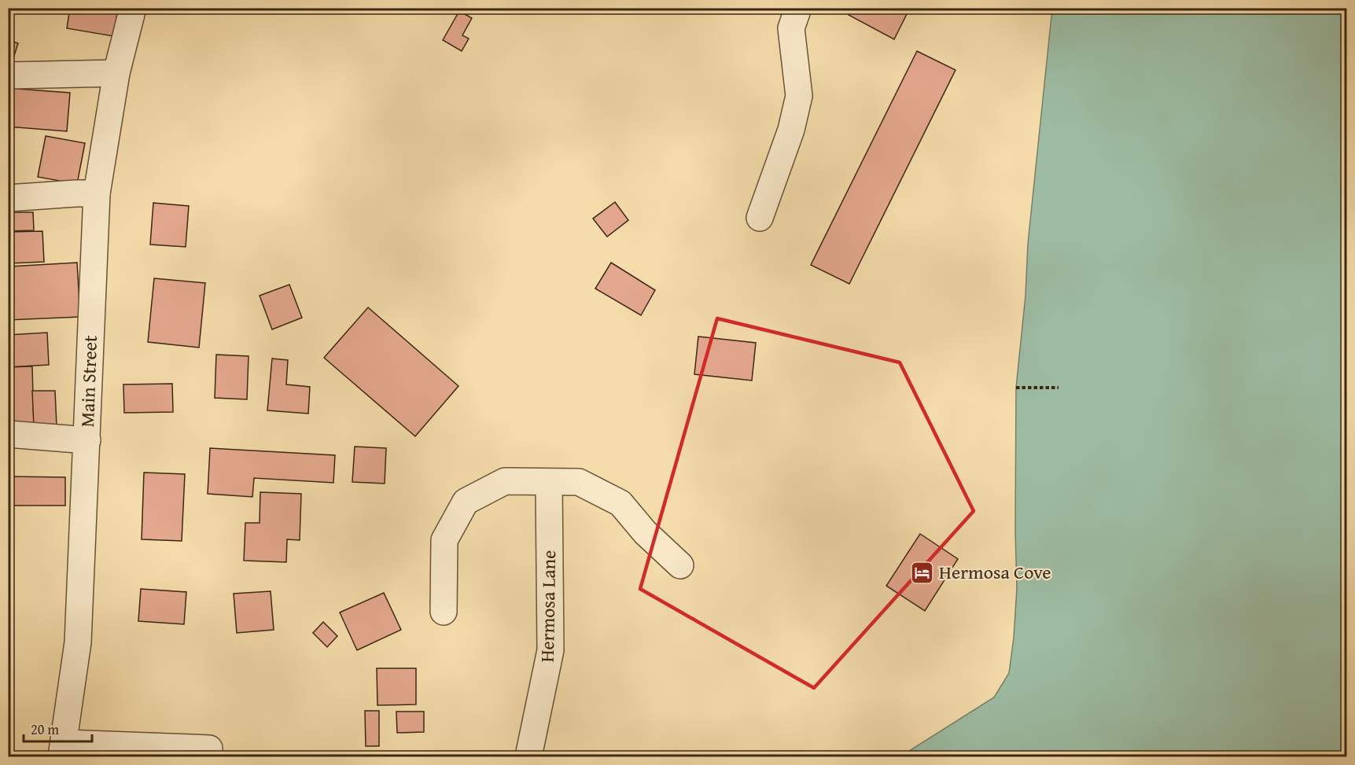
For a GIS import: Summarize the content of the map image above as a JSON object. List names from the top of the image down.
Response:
{
  "streets": {
    "street": ["Main Street", "Hermosa Lane"]
  },
  "places": {
    "hotel": ["Hermosa Cove"]
  },
  "scale_bar": "20 m"
}
